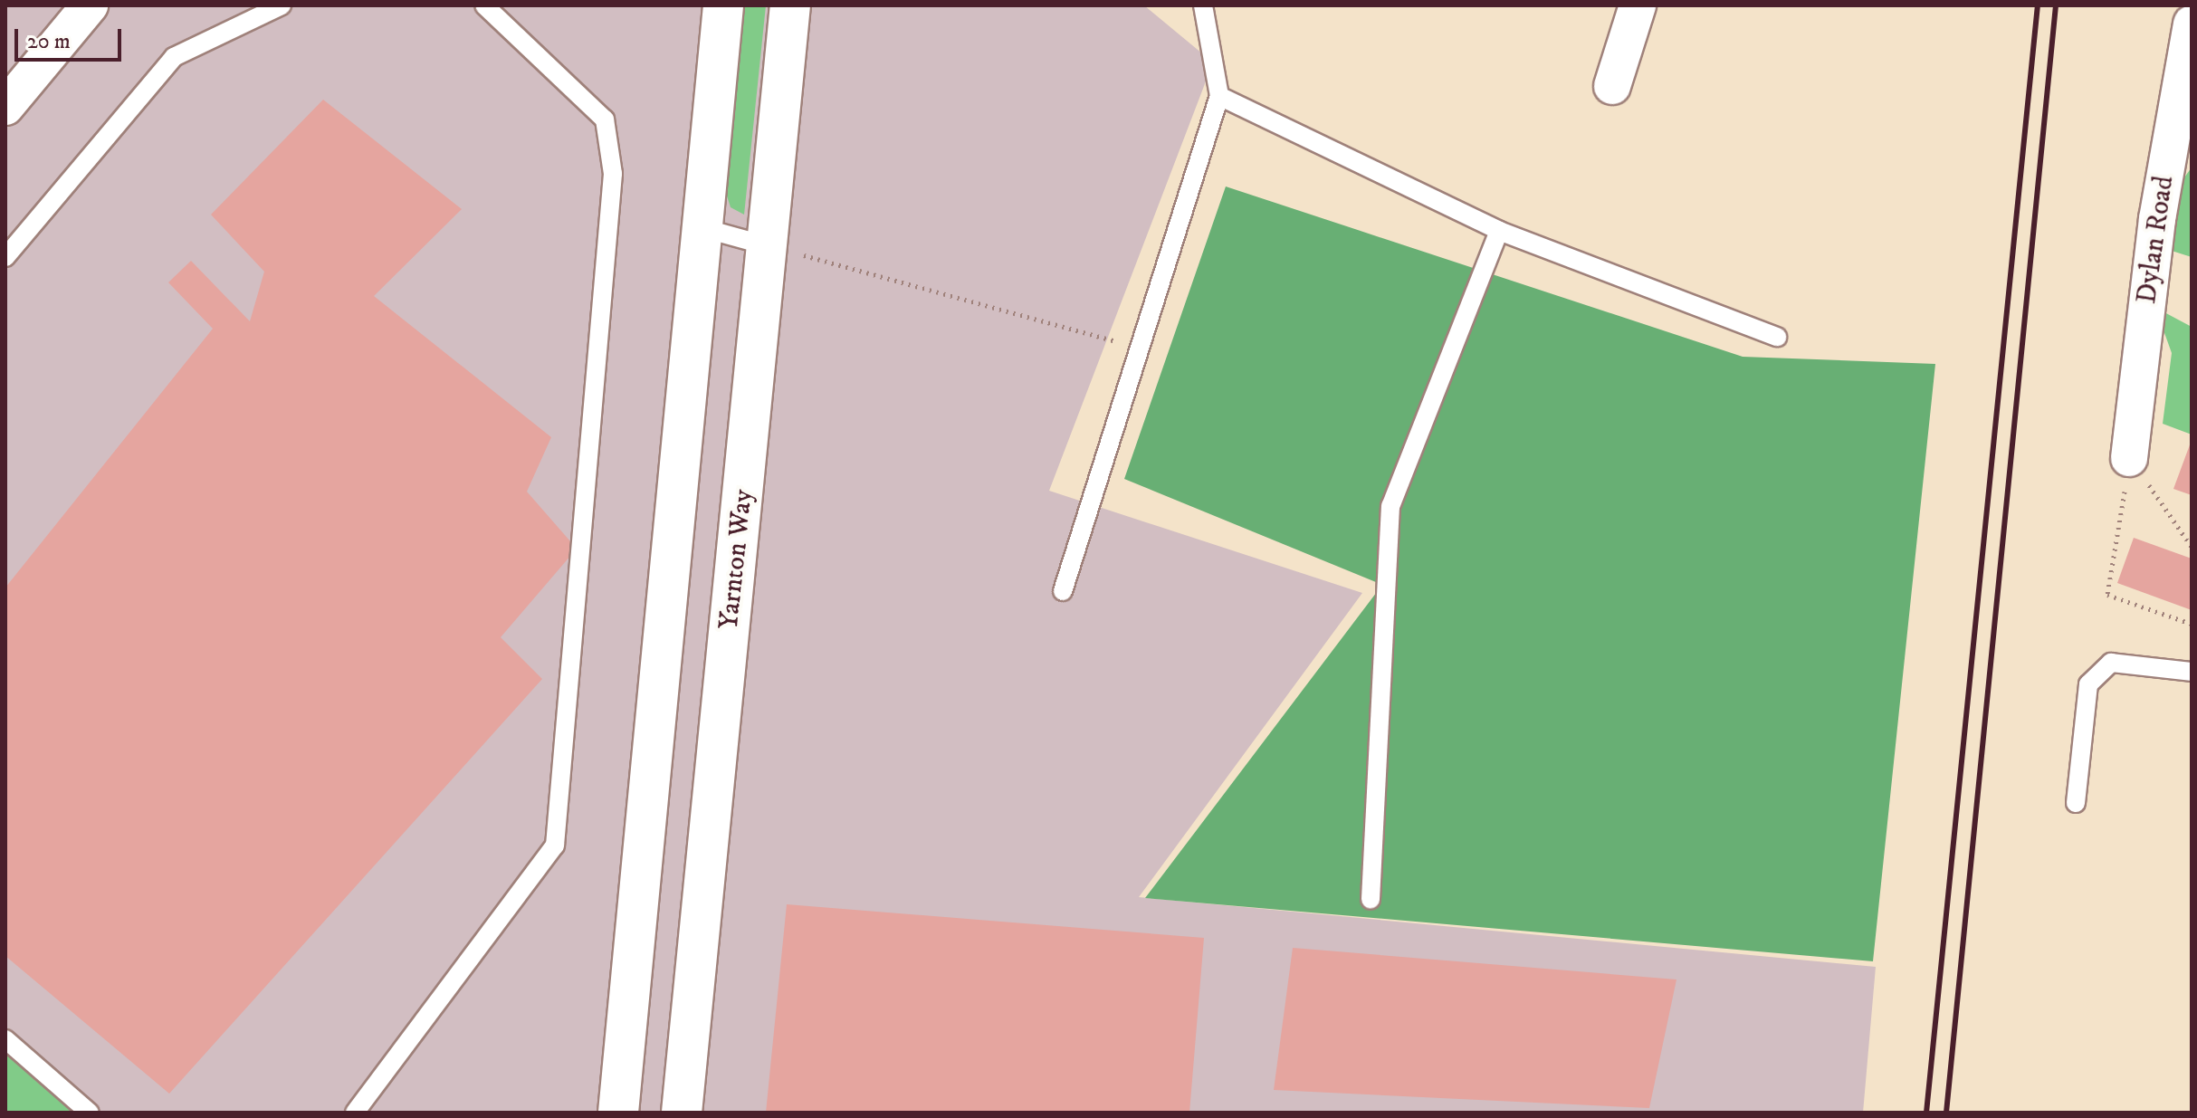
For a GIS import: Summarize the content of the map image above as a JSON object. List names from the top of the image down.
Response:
{
  "streets": {
    "street": ["Dylan Road", "Yarnton Way"]
  },
  "scale_bar": "20 m"
}
